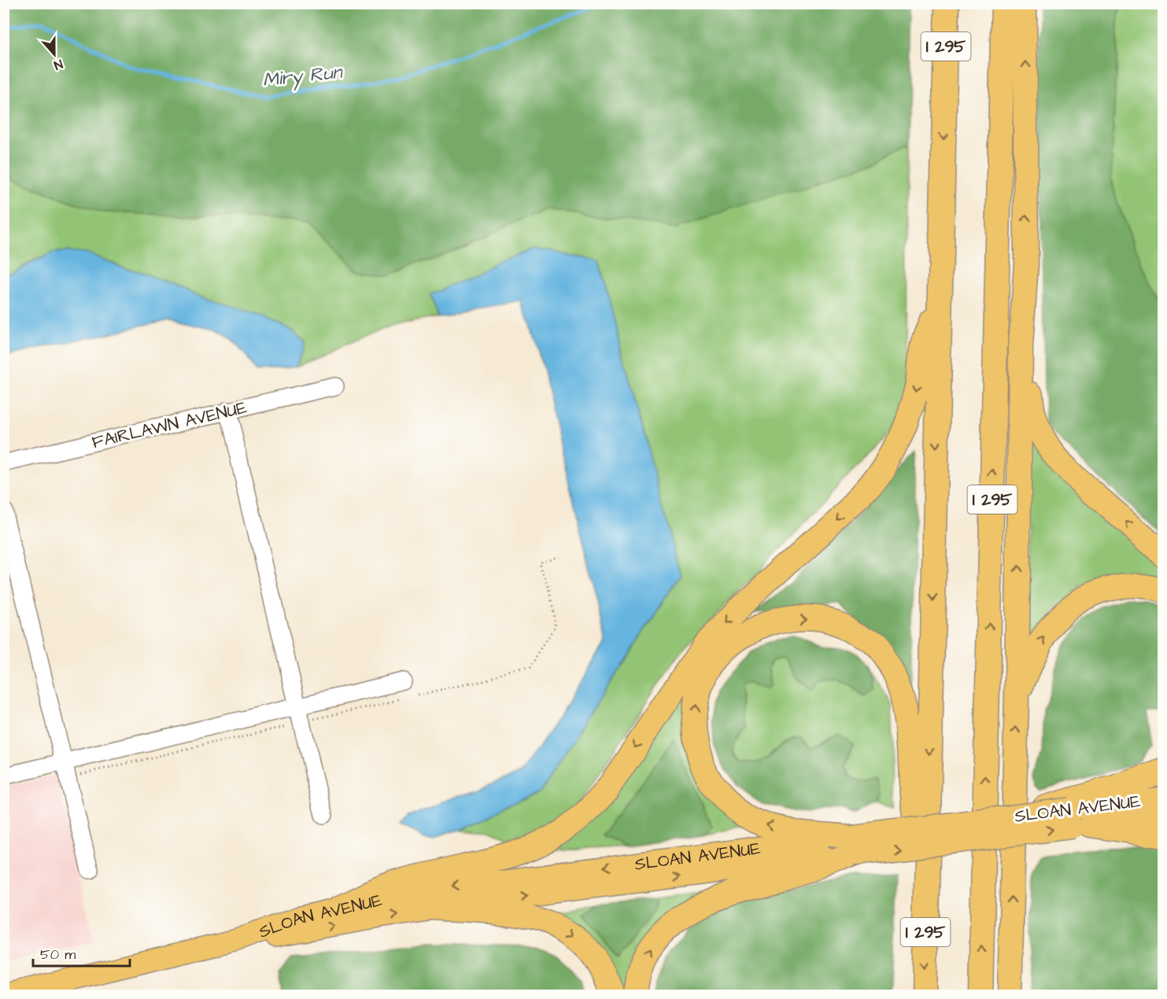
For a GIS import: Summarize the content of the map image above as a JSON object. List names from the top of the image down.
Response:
{
  "streets": {
    "highway": ["I 295"],
    "main road": ["SLOAN AVENUE"],
    "street": ["FAIRLAWN AVENUE"]
  },
  "water": ["Miry Run"],
  "scale_bar": "50 m",
  "north": "bottom"
}
